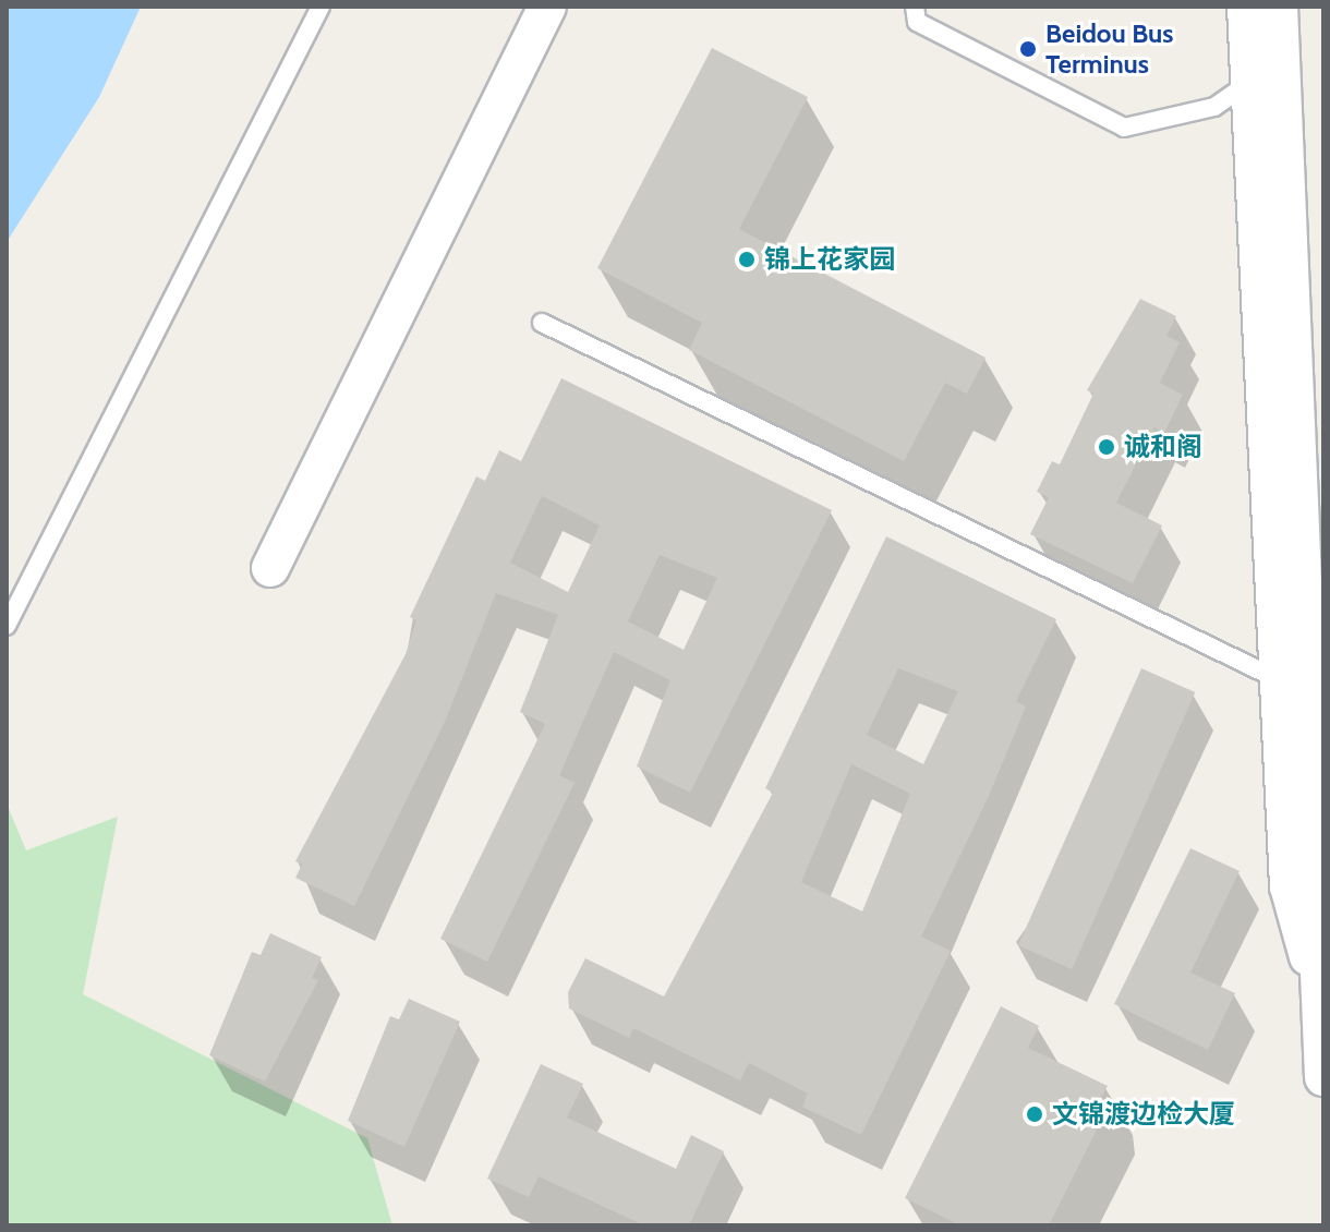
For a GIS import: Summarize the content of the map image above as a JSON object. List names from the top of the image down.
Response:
{
  "places": [
    "Beidou Bus Terminus",
    "锦上花家园",
    "诚和阁",
    "文锦渡边检大厦"
  ]
}
